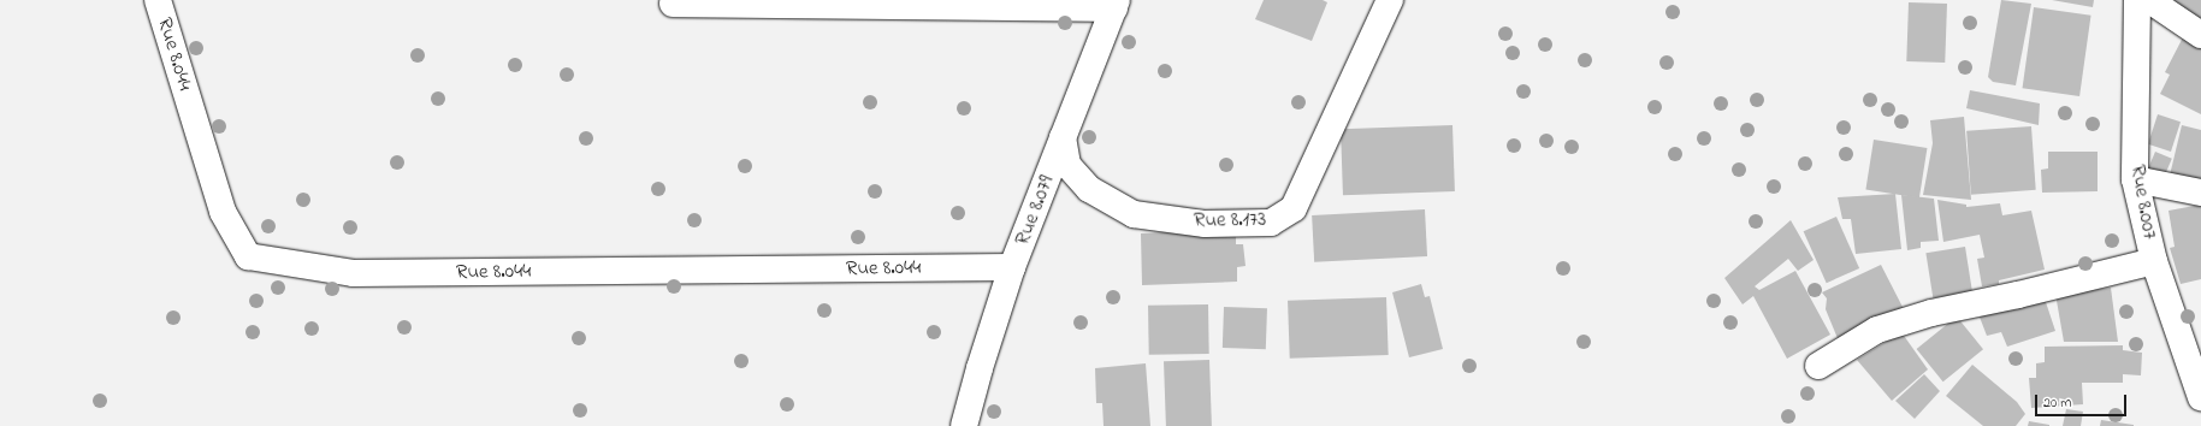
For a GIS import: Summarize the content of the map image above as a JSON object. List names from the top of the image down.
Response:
{
  "streets": {
    "street": [
      "Rue 8.044",
      "Rue 8.007",
      "Rue 8.079",
      "Rue 8.173"
    ]
  },
  "crossings": [
    ["Rue 8.044", "Rue 8.079"],
    ["Rue 8.079", "Rue 8.173"]
  ],
  "scale_bar": "20 m"
}
